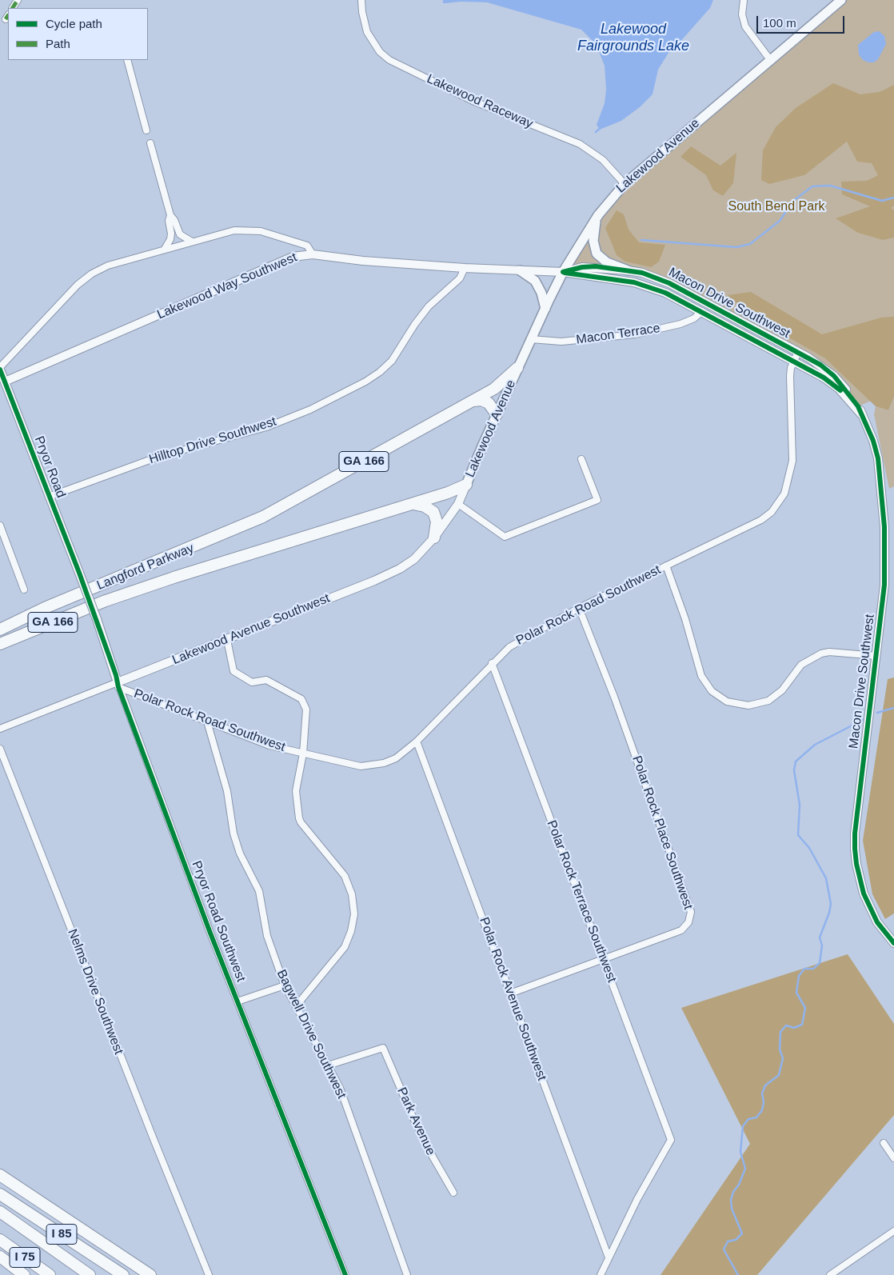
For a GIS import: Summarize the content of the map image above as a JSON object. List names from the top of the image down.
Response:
{
  "streets": {
    "highway": [
      "GA 166",
      "Langford Parkway",
      "I 85",
      "I 75"
    ],
    "main road": ["Lakewood Avenue"],
    "street": [
      "Lakewood Raceway",
      "Lakewood Way Southwest",
      "Macon Drive Southwest",
      "Macon Terrace",
      "Hilltop Drive Southwest",
      "Pryor Road",
      "Polar Rock Road Southwest",
      "Lakewood Avenue Southwest",
      "Polar Rock Place Southwest",
      "Polar Rock Terrace Southwest",
      "Pryor Road Southwest",
      "Nelms Drive Southwest",
      "Polar Rock Avenue Southwest",
      "Bagwell Drive Southwest",
      "Park Avenue"
    ]
  },
  "crossings": [
    ["Lakewood Raceway", "Lakewood Avenue"],
    ["Lakewood Avenue", "Lakewood Way Southwest"],
    ["Lakewood Avenue", "Macon Drive Southwest"],
    ["Lakewood Avenue", "Macon Terrace"],
    ["Lakewood Avenue", "GA 166"],
    ["Lakewood Avenue", "Langford Parkway"],
    ["Lakewood Avenue", "Lakewood Avenue Southwest"],
    ["Lakewood Way Southwest", "Macon Drive Southwest"],
    ["Lakewood Way Southwest", "Hilltop Drive Southwest"],
    ["Lakewood Way Southwest", "Pryor Road"],
    ["Macon Drive Southwest", "Macon Terrace"],
    ["Macon Drive Southwest", "Polar Rock Road Southwest"],
    ["Hilltop Drive Southwest", "Pryor Road"],
    ["GA 166", "Langford Parkway"],
    ["Pryor Road", "Pryor Road Southwest"],
    ["Langford Parkway", "Lakewood Avenue Southwest"],
    ["Polar Rock Road Southwest", "Lakewood Avenue Southwest"],
    ["Polar Rock Road Southwest", "Polar Rock Place Southwest"],
    ["Polar Rock Road Southwest", "Polar Rock Terrace Southwest"],
    ["Polar Rock Road Southwest", "Pryor Road Southwest"],
    ["Polar Rock Road Southwest", "Polar Rock Avenue Southwest"],
    ["Polar Rock Road Southwest", "Bagwell Drive Southwest"],
    ["Lakewood Avenue Southwest", "Pryor Road Southwest"],
    ["Polar Rock Place Southwest", "Polar Rock Terrace Southwest"],
    ["Polar Rock Place Southwest", "Polar Rock Avenue Southwest"],
    ["Polar Rock Terrace Southwest", "Polar Rock Avenue Southwest"],
    ["Bagwell Drive Southwest", "Park Avenue"]
  ],
  "water": ["Lakewood Fairgrounds Lake"],
  "parks": ["South Bend Park"],
  "legend": ["Cycle path", "Path"],
  "scale_bar": "100 m"
}
